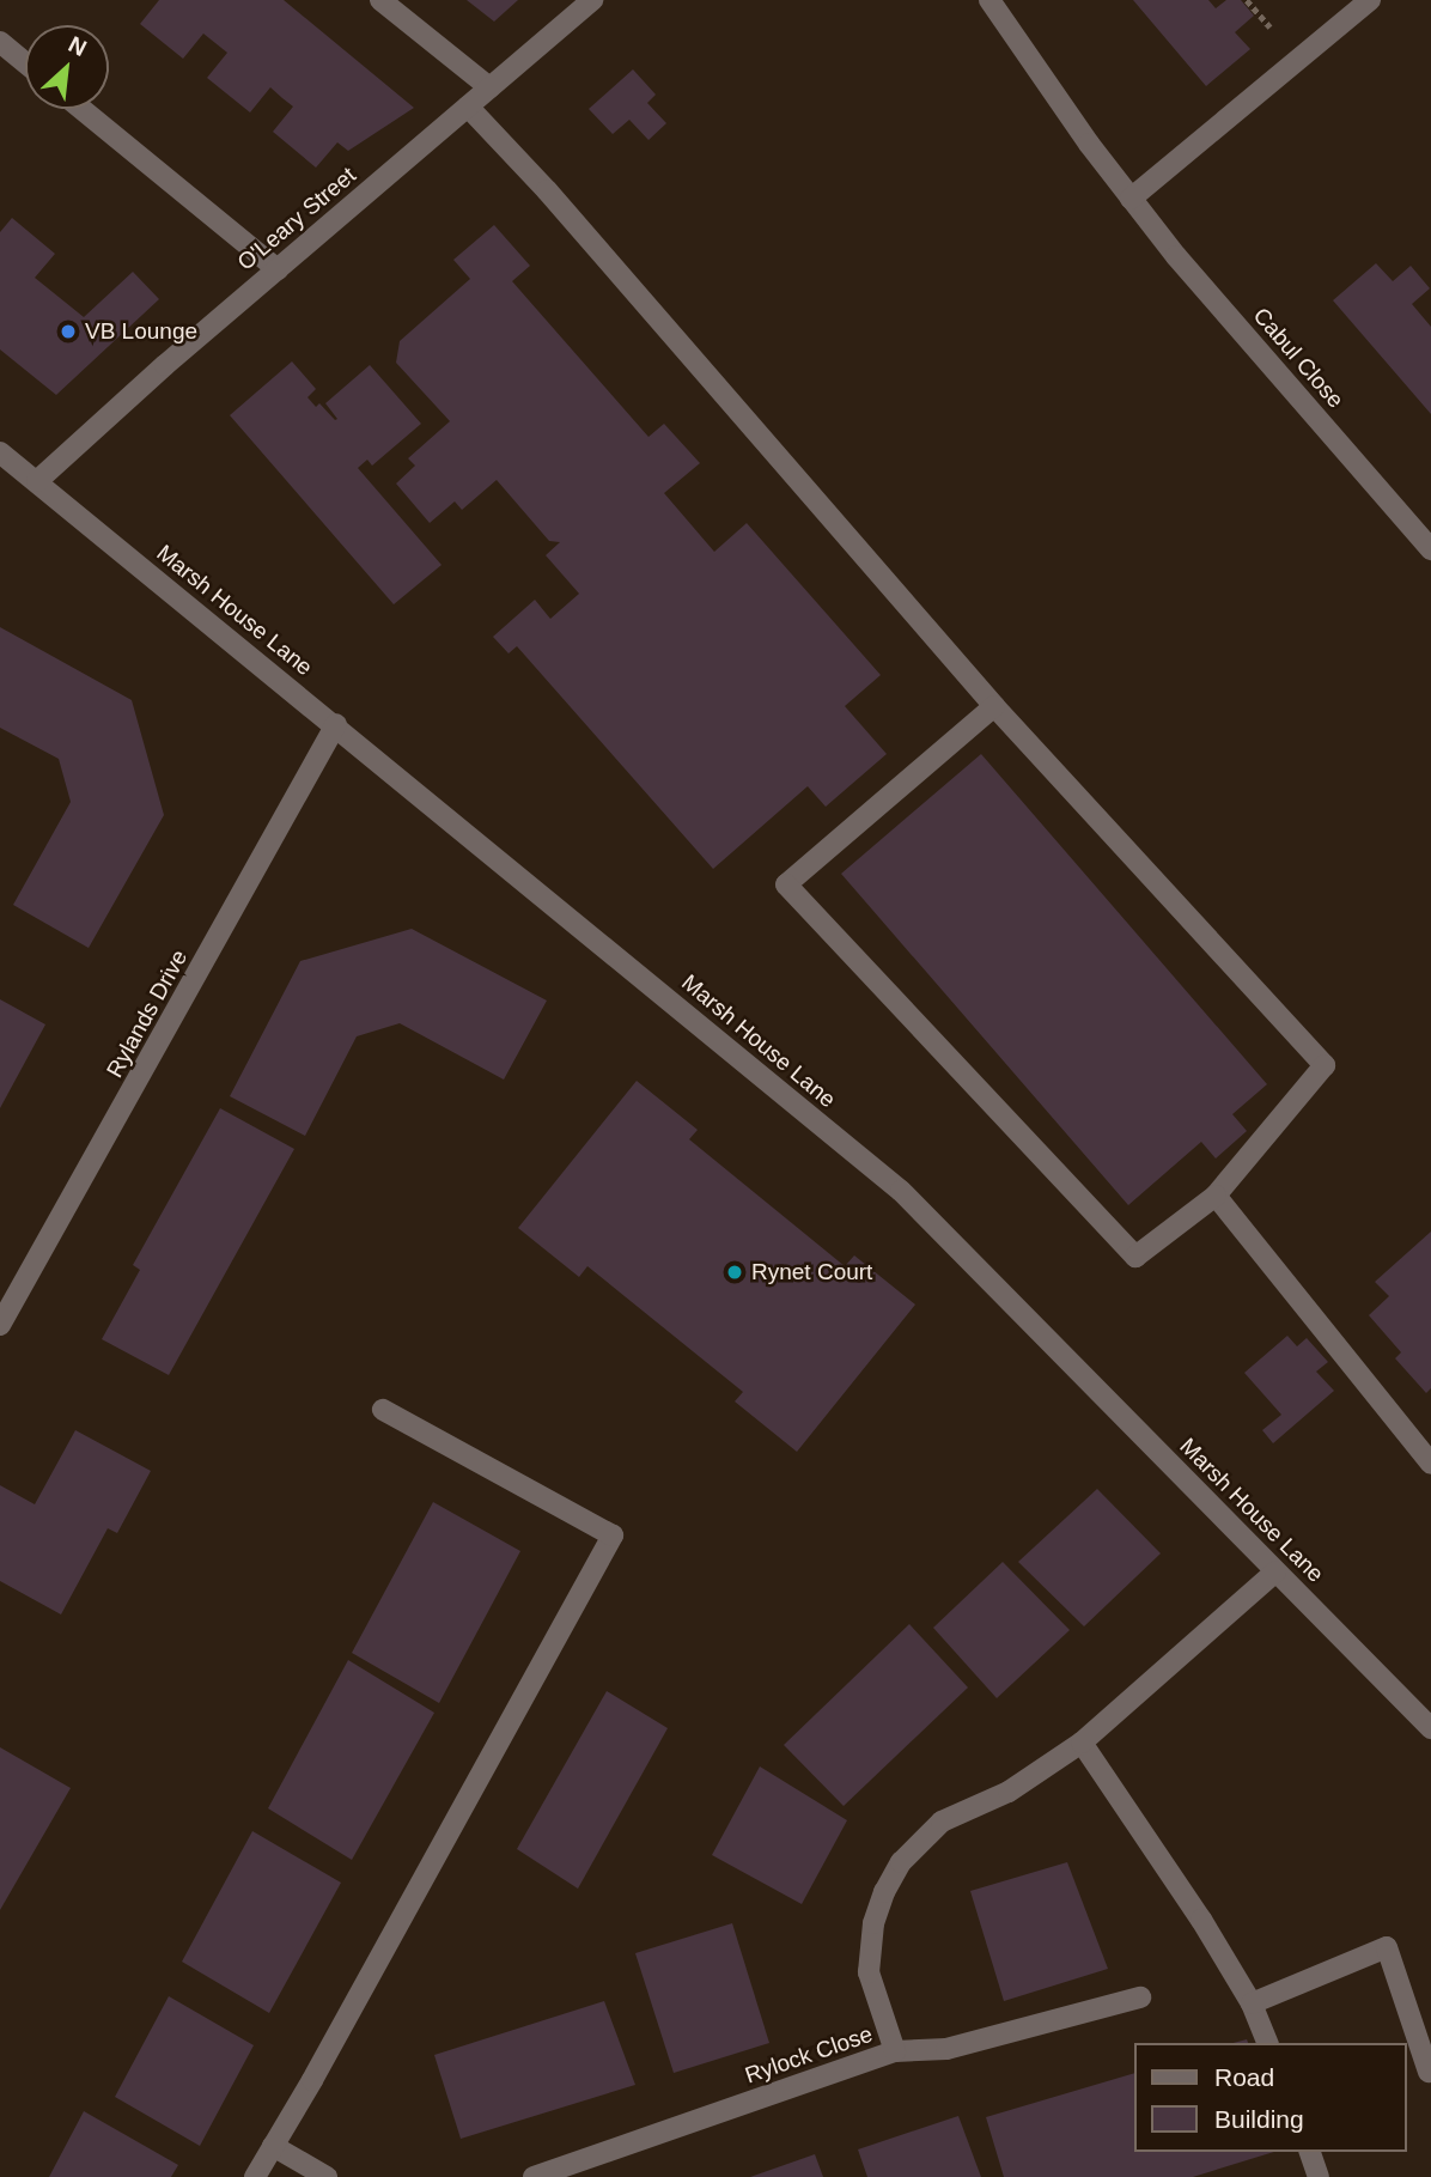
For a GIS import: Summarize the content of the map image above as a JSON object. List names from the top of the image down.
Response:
{
  "streets": {
    "street": [
      "O'Leary Street",
      "Cabul Close",
      "Marsh House Lane",
      "Rylands Drive",
      "Rylock Close"
    ]
  },
  "crossings": [
    ["O'Leary Street", "Marsh House Lane"],
    ["Marsh House Lane", "Rylands Drive"],
    ["Marsh House Lane", "Rylock Close"]
  ],
  "places": ["VB Lounge", "Rynet Court"],
  "legend": ["Road", "Building"],
  "north": "top right"
}
